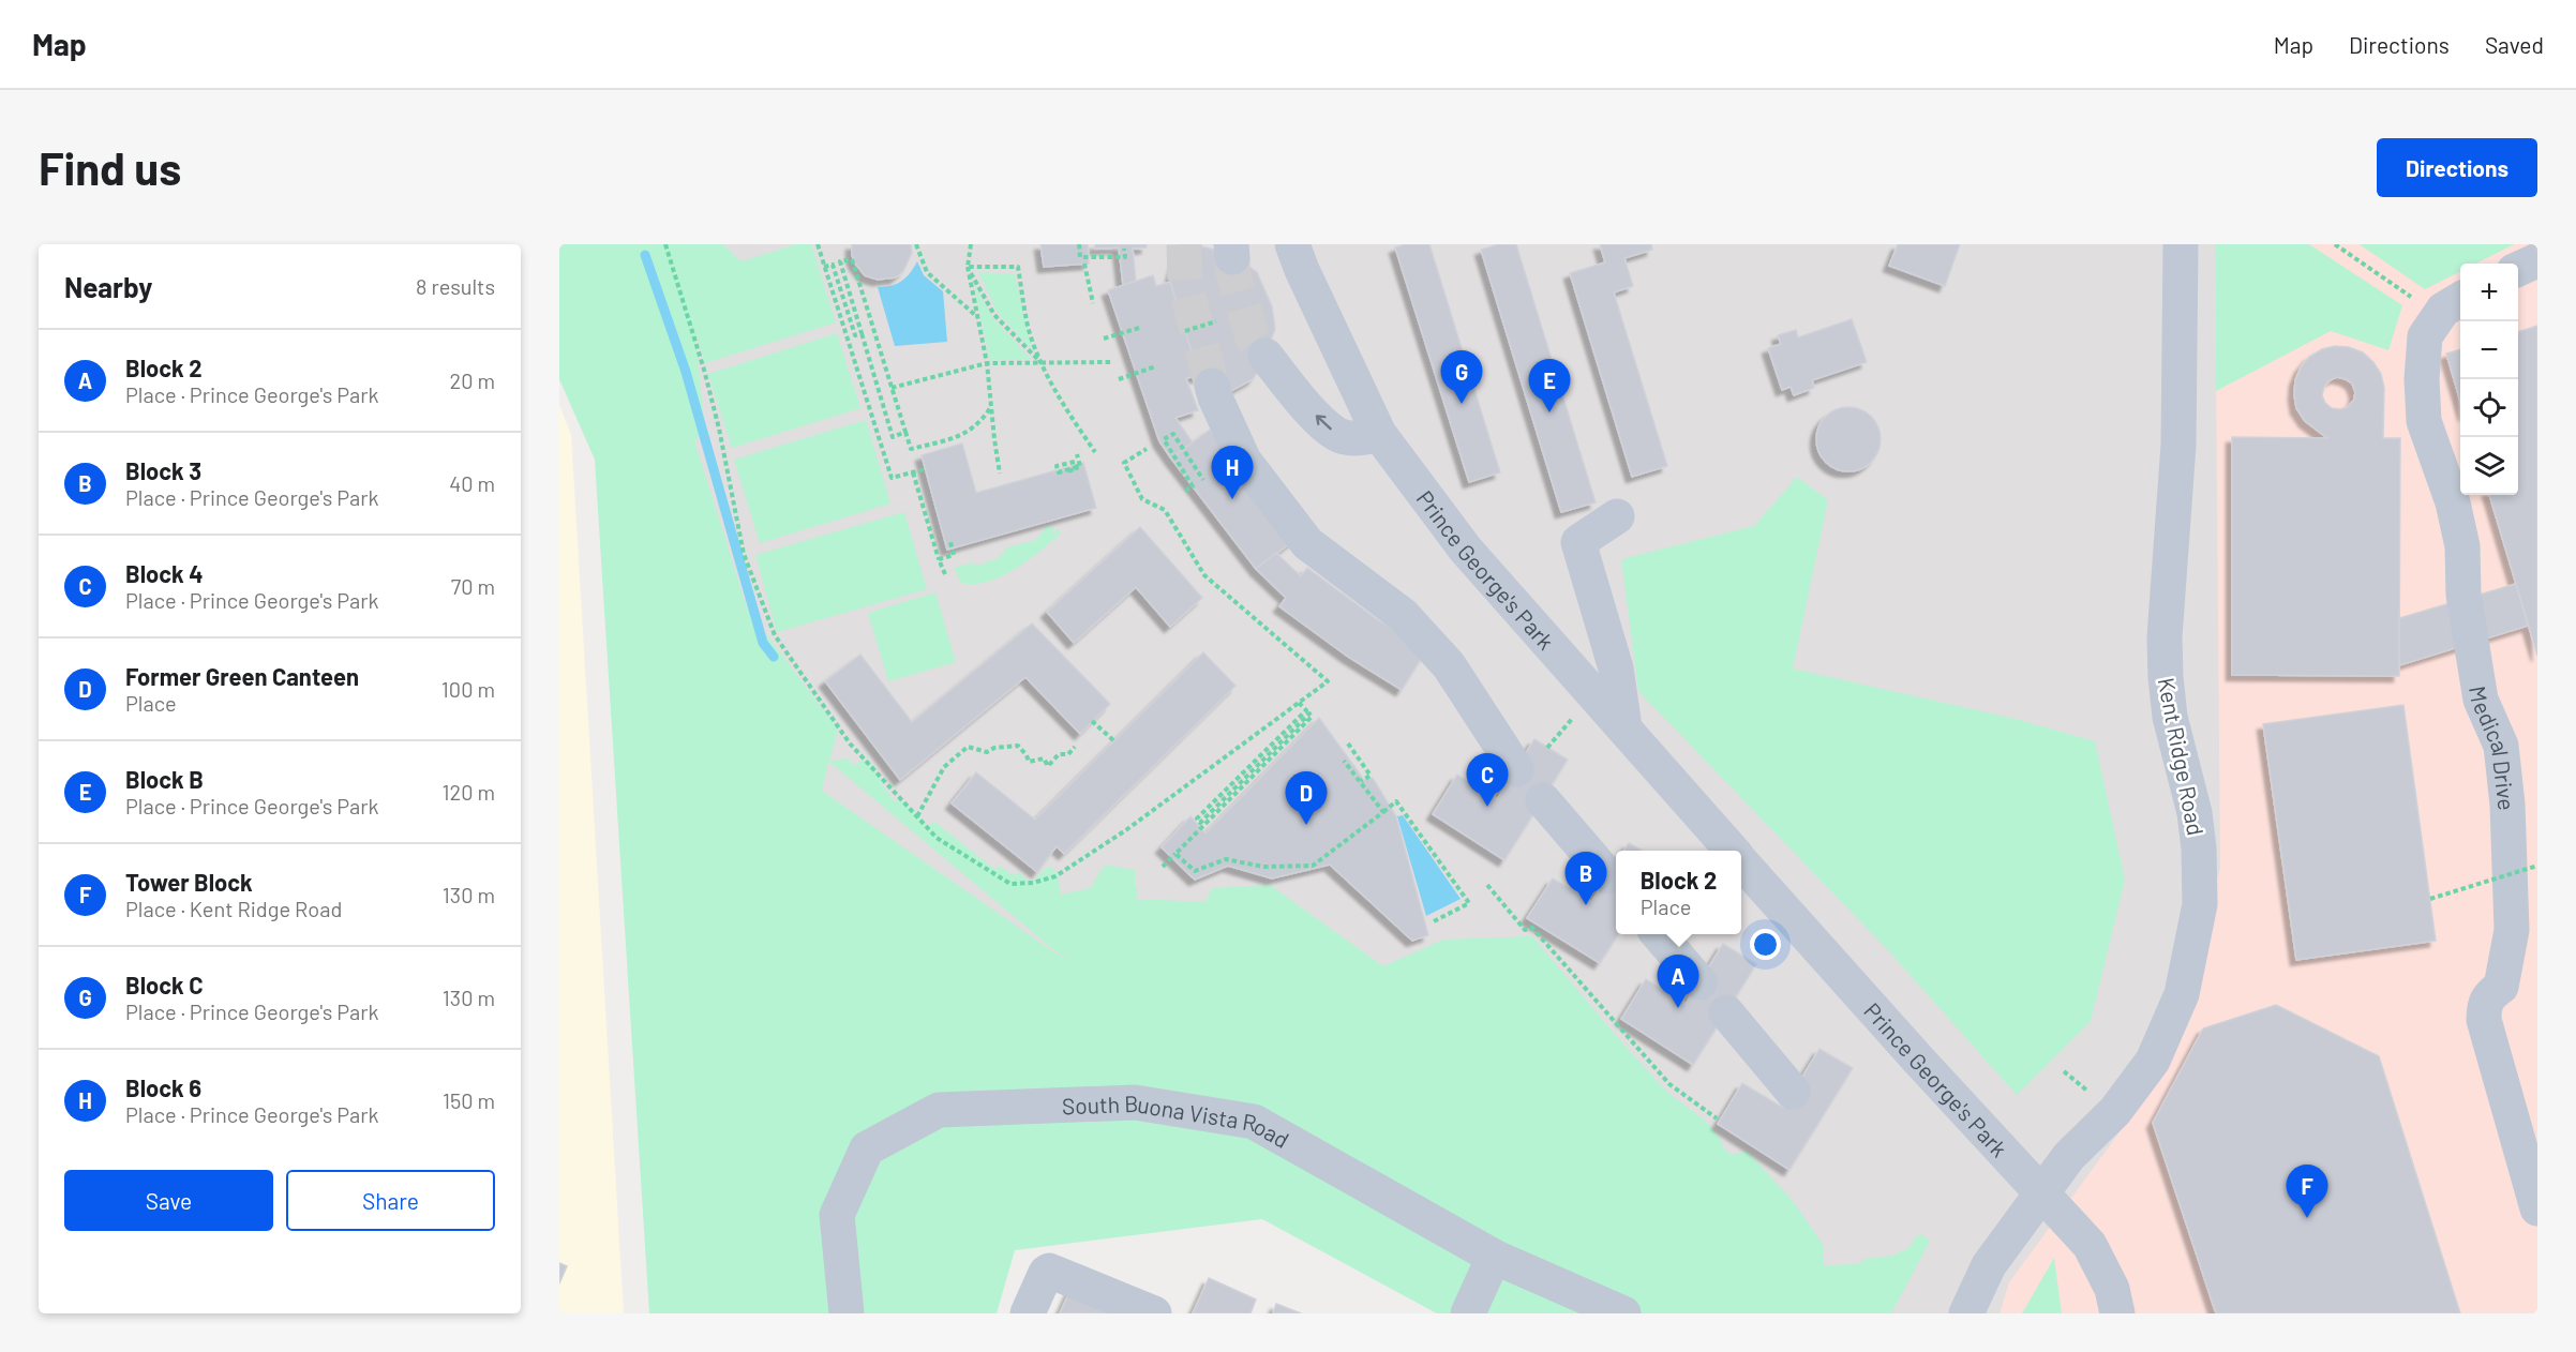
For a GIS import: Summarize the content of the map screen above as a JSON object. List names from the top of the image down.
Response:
{
  "streets": {
    "street": [
      "Prince George's Park",
      "Medical Drive",
      "Kent Ridge Road",
      "South Buona Vista Road"
    ]
  },
  "crossings": [
    ["Prince George's Park", "Kent Ridge Road"]
  ],
  "page": {
    "header": "Map",
    "nav": ["Map", "Directions", "Saved"],
    "buttons": [
      "Directions",
      ["Save", "Share"]
    ],
    "title": "Find us",
    "heading": ["Nearby", "8 results"],
    "map_buttons": ["+", "−"],
    "list": [
      {
        "mark": "A",
        "name": "Block 2",
        "note": "Place · Prince George's Park",
        "value": "20 m"
      },
      {
        "mark": "B",
        "name": "Block 3",
        "note": "Place · Prince George's Park",
        "value": "40 m"
      },
      {
        "mark": "C",
        "name": "Block 4",
        "note": "Place · Prince George's Park",
        "value": "70 m"
      },
      {
        "mark": "D",
        "name": "Former Green Canteen",
        "note": "Place",
        "value": "100 m"
      },
      {
        "mark": "E",
        "name": "Block B",
        "note": "Place · Prince George's Park",
        "value": "120 m"
      },
      {
        "mark": "F",
        "name": "Tower Block",
        "note": "Place · Kent Ridge Road",
        "value": "130 m"
      },
      {
        "mark": "G",
        "name": "Block C",
        "note": "Place · Prince George's Park",
        "value": "130 m"
      },
      {
        "mark": "H",
        "name": "Block 6",
        "note": "Place · Prince George's Park",
        "value": "150 m"
      }
    ],
    "pins": [
      "G",
      "E",
      "H",
      "C",
      "D",
      "B",
      "A",
      "F"
    ],
    "popup": ["Block 2", "Place"]
  }
}
